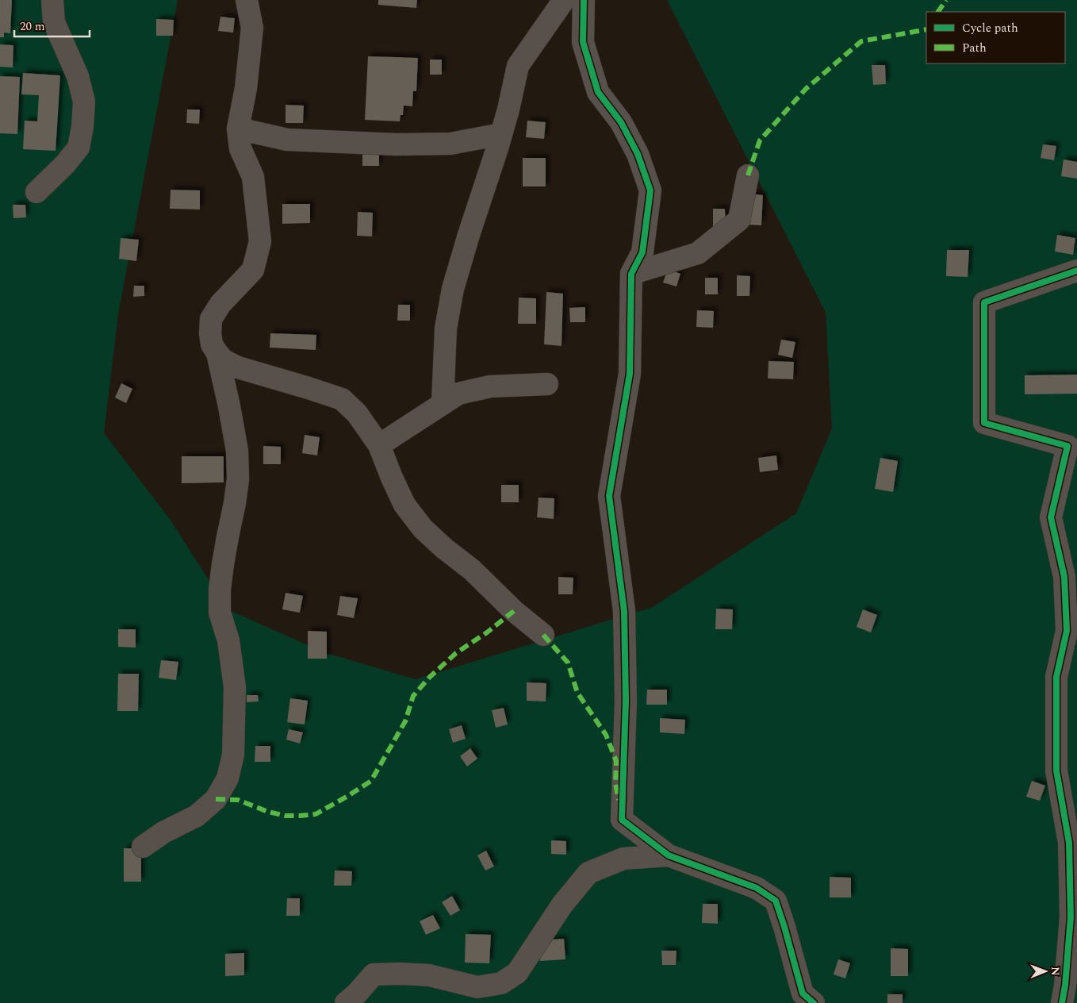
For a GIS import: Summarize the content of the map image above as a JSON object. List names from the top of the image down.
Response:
{
  "legend": ["Cycle path", "Path"],
  "scale_bar": "20 m",
  "north": "right"
}
